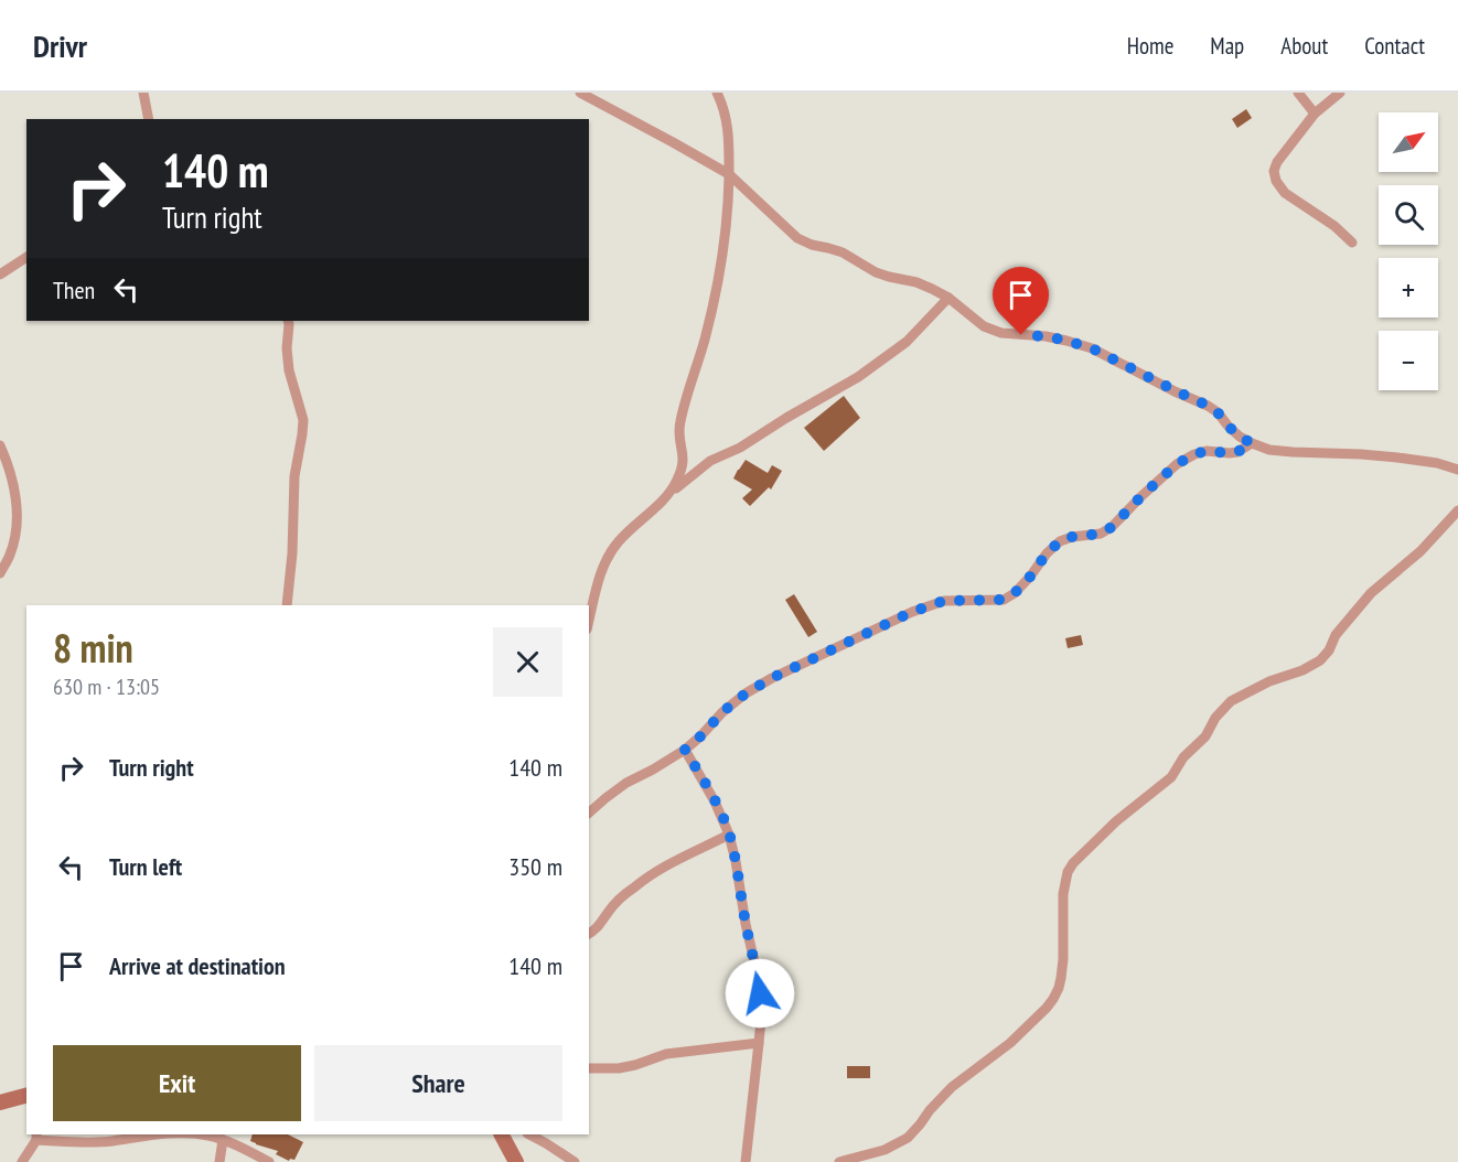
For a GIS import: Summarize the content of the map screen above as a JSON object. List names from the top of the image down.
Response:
{
  "north": "top right",
  "page": {
    "header": "Drivr",
    "nav": [
      "Home",
      "Map",
      "About",
      "Contact"
    ],
    "map_buttons": ["+", "−"],
    "turn": ["140 m", "Turn right"],
    "then": "Then",
    "heading": ["8 min", "630 m · 13:05"],
    "list": [
      {
        "name": "Turn right",
        "value": "140 m"
      },
      {
        "name": "Turn left",
        "value": "350 m"
      },
      {
        "name": "Arrive at destination",
        "value": "140 m"
      }
    ],
    "buttons": ["Exit", "Share"]
  }
}
